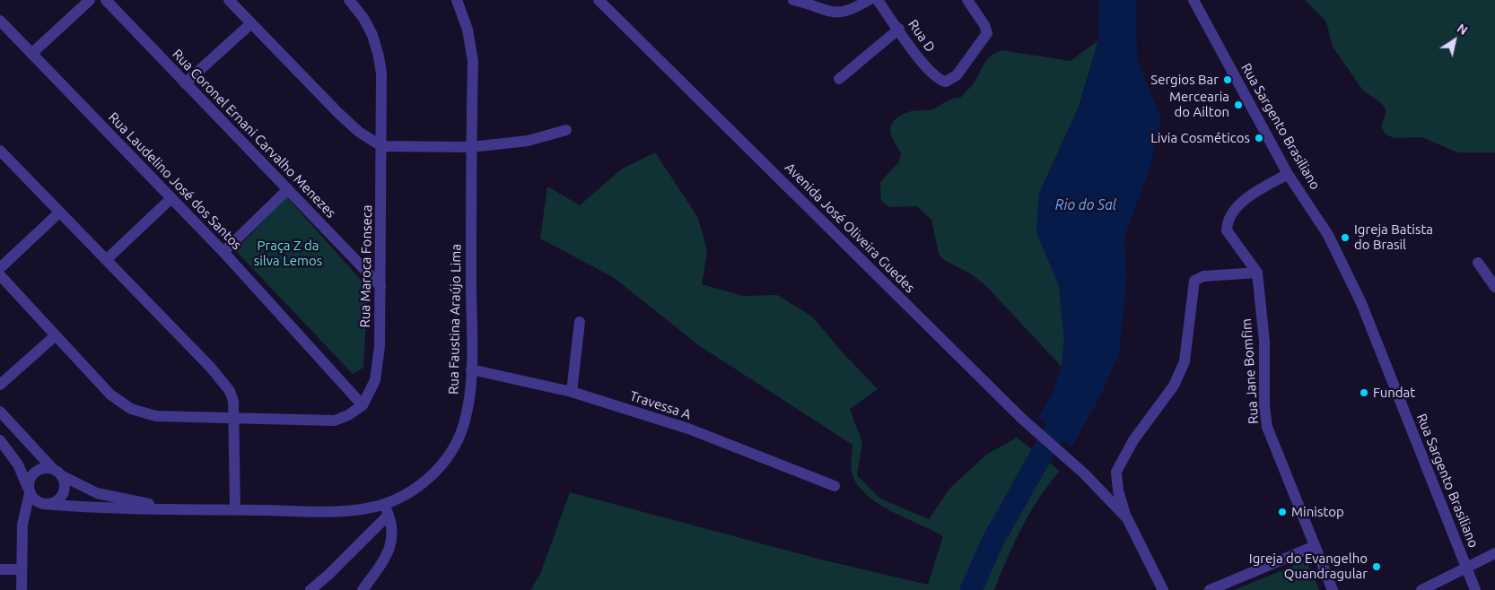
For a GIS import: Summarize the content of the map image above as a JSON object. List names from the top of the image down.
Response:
{
  "streets": {
    "street": [
      "Rua D",
      "Rua Sargento Brasiliano",
      "Rua Coronel Ernani Carvalho Menezes",
      "Rua Laudelino José dos Santos",
      "Avenida José Oliveira Guedes",
      "Rua Maroca Fonseca",
      "Rua Faustina Araújo Lima",
      "Rua Jane Bomfim",
      "Travessa A"
    ]
  },
  "crossings": [
    ["Rua Coronel Ernani Carvalho Menezes", "Rua Maroca Fonseca"],
    ["Rua Laudelino José dos Santos", "Rua Maroca Fonseca"],
    ["Rua Faustina Araújo Lima", "Travessa A"]
  ],
  "water": ["Rio do Sal"],
  "parks": ["Praça Z da silva Lemos"],
  "places": [
    "Sergios Bar",
    "Mercearia do Ailton",
    "Livia Cosméticos",
    "Igreja Batista do Brasil",
    "Fundat",
    "Ministop",
    "Igreja do Evangelho Quandragular"
  ],
  "north": "top right"
}
